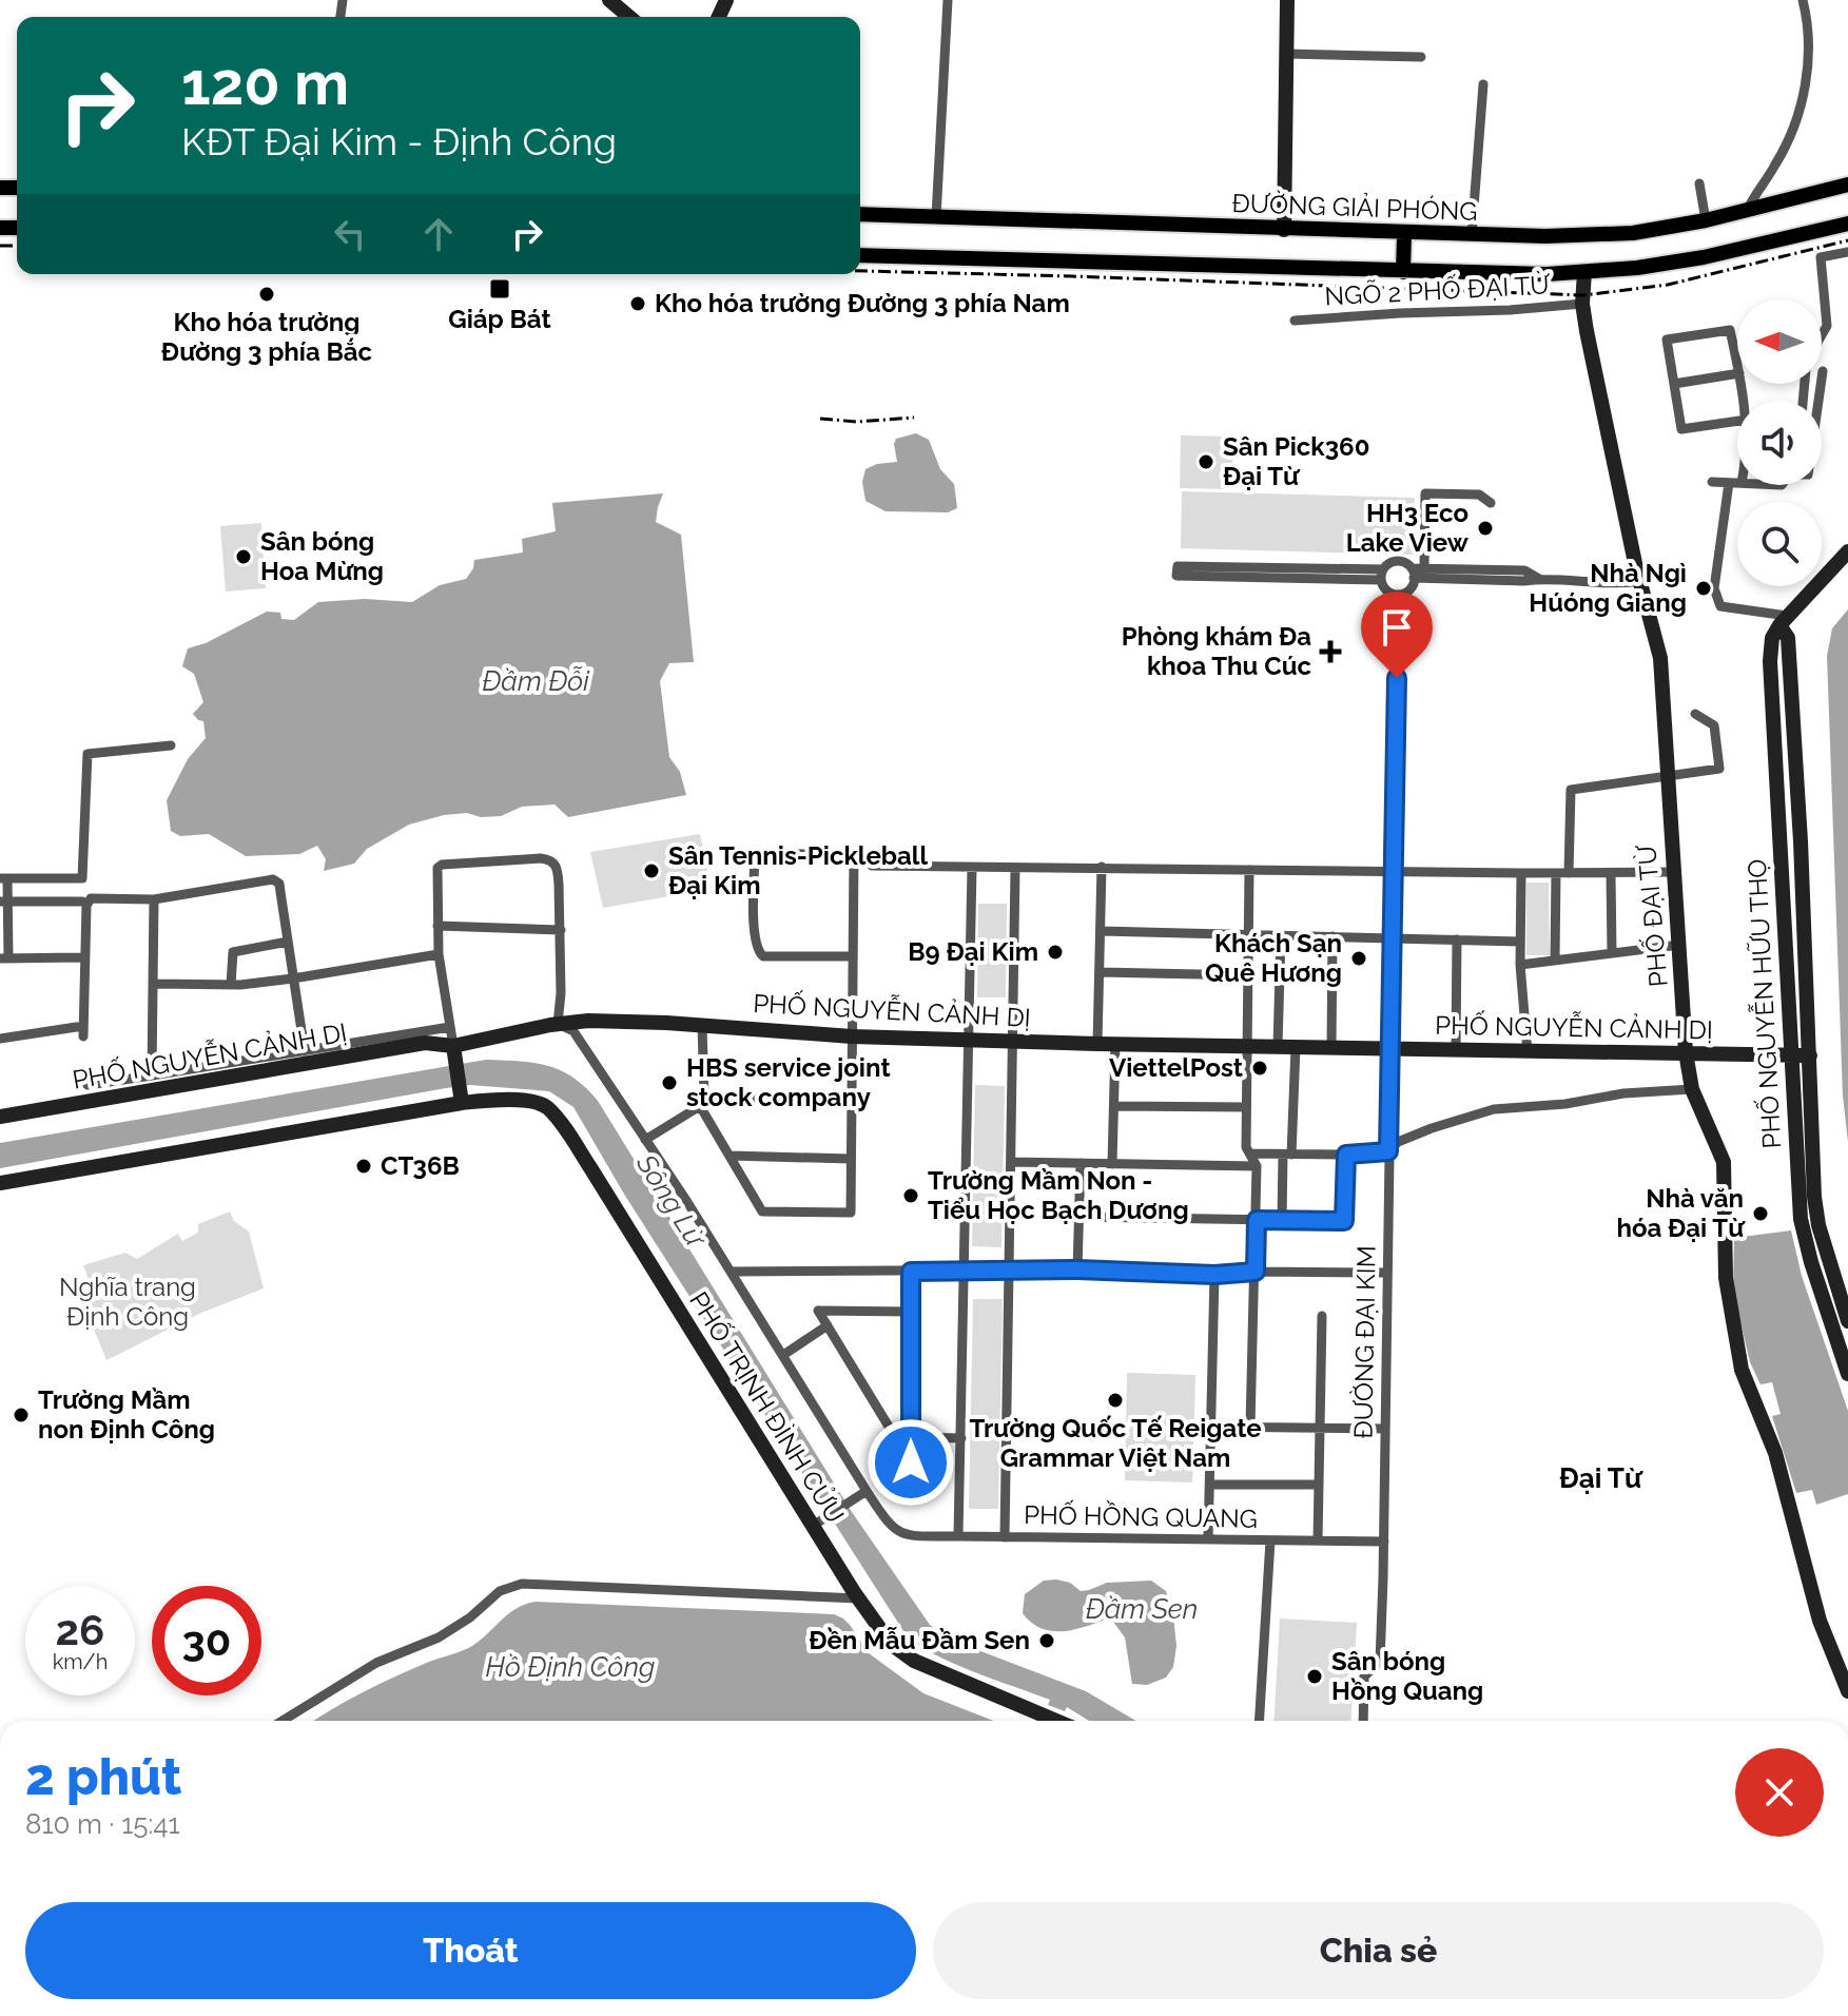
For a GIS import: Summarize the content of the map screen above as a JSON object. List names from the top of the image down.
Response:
{
  "streets": {
    "main road": [
      "ĐƯỜNG GIẢI PHÓNG",
      "PHỐ ĐẠI TỪ",
      "PHỐ NGUYỄN HỮU THỌ",
      "PHỐ NGUYỄN CẢNH DỊ",
      "PHỐ TRỊNH ĐÌNH CỬU"
    ],
    "street": ["NGÕ 2 PHỐ ĐẠI TỪ", "ĐƯỜNG ĐẠI KIM", "PHỐ HỒNG QUANG"]
  },
  "crossings": [
    ["NGÕ 2 PHỐ ĐẠI TỪ", "PHỐ ĐẠI TỪ"],
    ["PHỐ ĐẠI TỪ", "PHỐ NGUYỄN CẢNH DỊ"],
    ["PHỐ NGUYỄN HỮU THỌ", "PHỐ NGUYỄN CẢNH DỊ"],
    ["PHỐ NGUYỄN CẢNH DỊ", "ĐƯỜNG ĐẠI KIM"],
    ["ĐƯỜNG ĐẠI KIM", "PHỐ HỒNG QUANG"]
  ],
  "districts": ["Đại Từ"],
  "water": [
    "Đầm Đỗi",
    "Sông Lừ",
    "Đầm Sen",
    "Hồ Định Công"
  ],
  "parks": ["Nghĩa trang Định Công"],
  "places": {
    "transit": ["Giáp Bát"],
    "other": [
      "Kho hóa trường Đường 3 phía Bắc",
      "Kho hóa trường Đường 3 phía Nam",
      "Sân Pick360 Đại Từ",
      "HH3 Eco Lake View",
      "Sân bóng Hoa Mừng",
      "Nhà Ngì Húóng Giang",
      "Sân Tennis-Pickleball Đại Kim",
      "B9 Đại Kim",
      "Khách Sạn Quê Hương",
      "ViettelPost",
      "HBS service joint stock company",
      "CT36B",
      "Trường Mầm Non - Tiểu Học Bạch Dương",
      "Nhà văn hóa Đại Từ",
      "Trường Quốc Tế Reigate Grammar Việt Nam",
      "Trường Mầm non Định Công",
      "Đền Mẫu Đầm Sen",
      "Sân bóng Hồng Quang"
    ],
    "health": ["Phòng khám Đa khoa Thu Cúc"]
  },
  "north": "left",
  "page": {
    "turn": ["120 m", "KĐT Đại Kim - Định Công"],
    "speed": "26 km/h",
    "limit": "30",
    "heading": ["2 phút", "810 m · 15:41"],
    "buttons": ["Thoát", "Chia sẻ"]
  }
}
